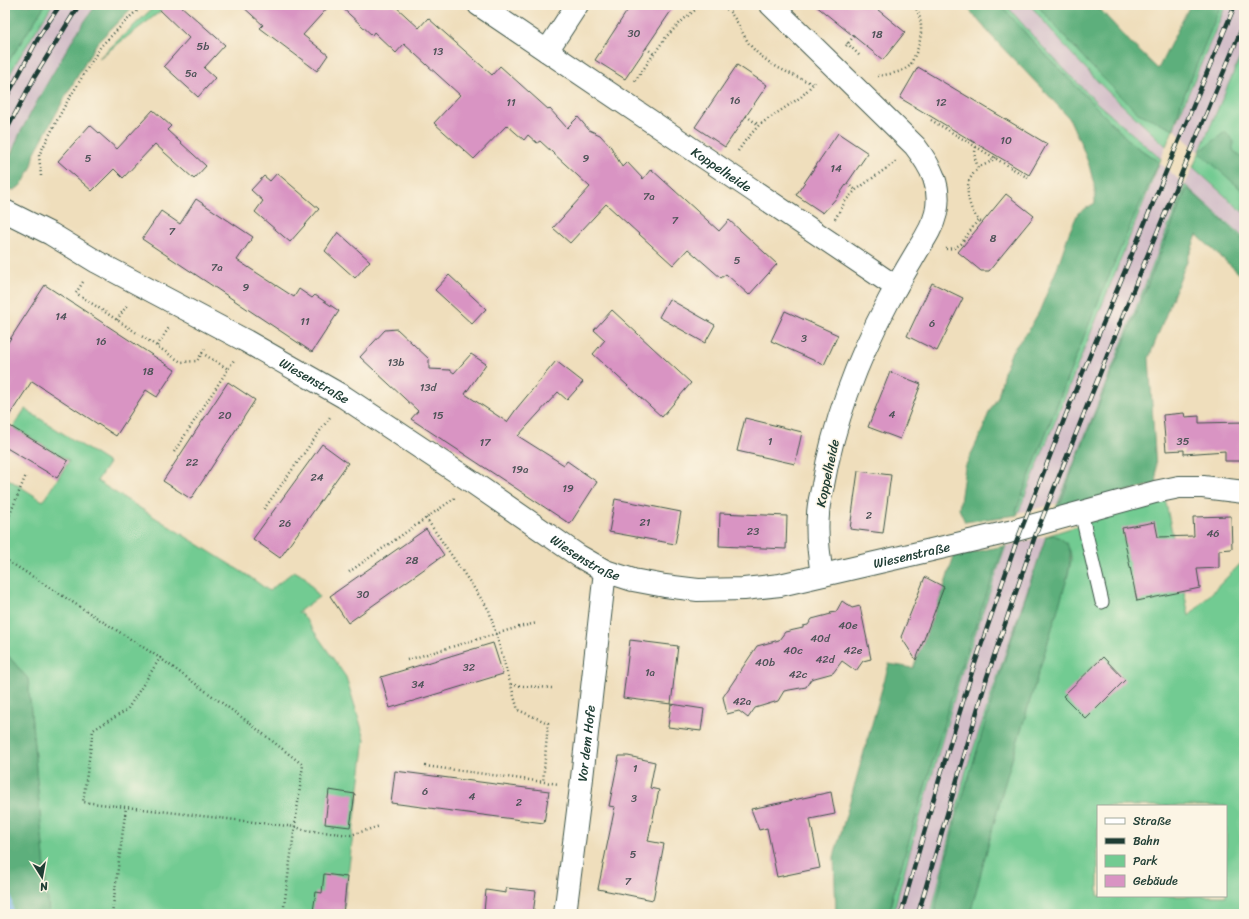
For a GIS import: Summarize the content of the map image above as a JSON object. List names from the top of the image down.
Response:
{
  "streets": {
    "street": ["Koppelheide", "Wiesenstraße", "Vor dem Hofe"]
  },
  "crossings": [
    ["Koppelheide", "Wiesenstraße"],
    ["Wiesenstraße", "Vor dem Hofe"]
  ],
  "house_numbers": [
    "30",
    "18",
    "5b",
    "13",
    "5a",
    "16",
    "11",
    "12",
    "10",
    "5",
    "9",
    "14",
    "7a",
    "7",
    "7",
    "8",
    "5",
    "7a",
    "9",
    "14",
    "11",
    "6",
    "3",
    "16",
    "13b",
    "18",
    "13d",
    "4",
    "20",
    "15",
    "1",
    "35",
    "17",
    "22",
    "19a",
    "24",
    "19",
    "2",
    "21",
    "26",
    "23",
    "46",
    "28",
    "30",
    "40e",
    "40d",
    "40c",
    "42e",
    "42d",
    "40b",
    "32",
    "1a",
    "42c",
    "34",
    "42a",
    "1",
    "6",
    "4",
    "3",
    "2",
    "5",
    "7"
  ],
  "legend": [
    "Straße",
    "Bahn",
    "Park",
    "Gebäude"
  ],
  "north": "bottom"
}
